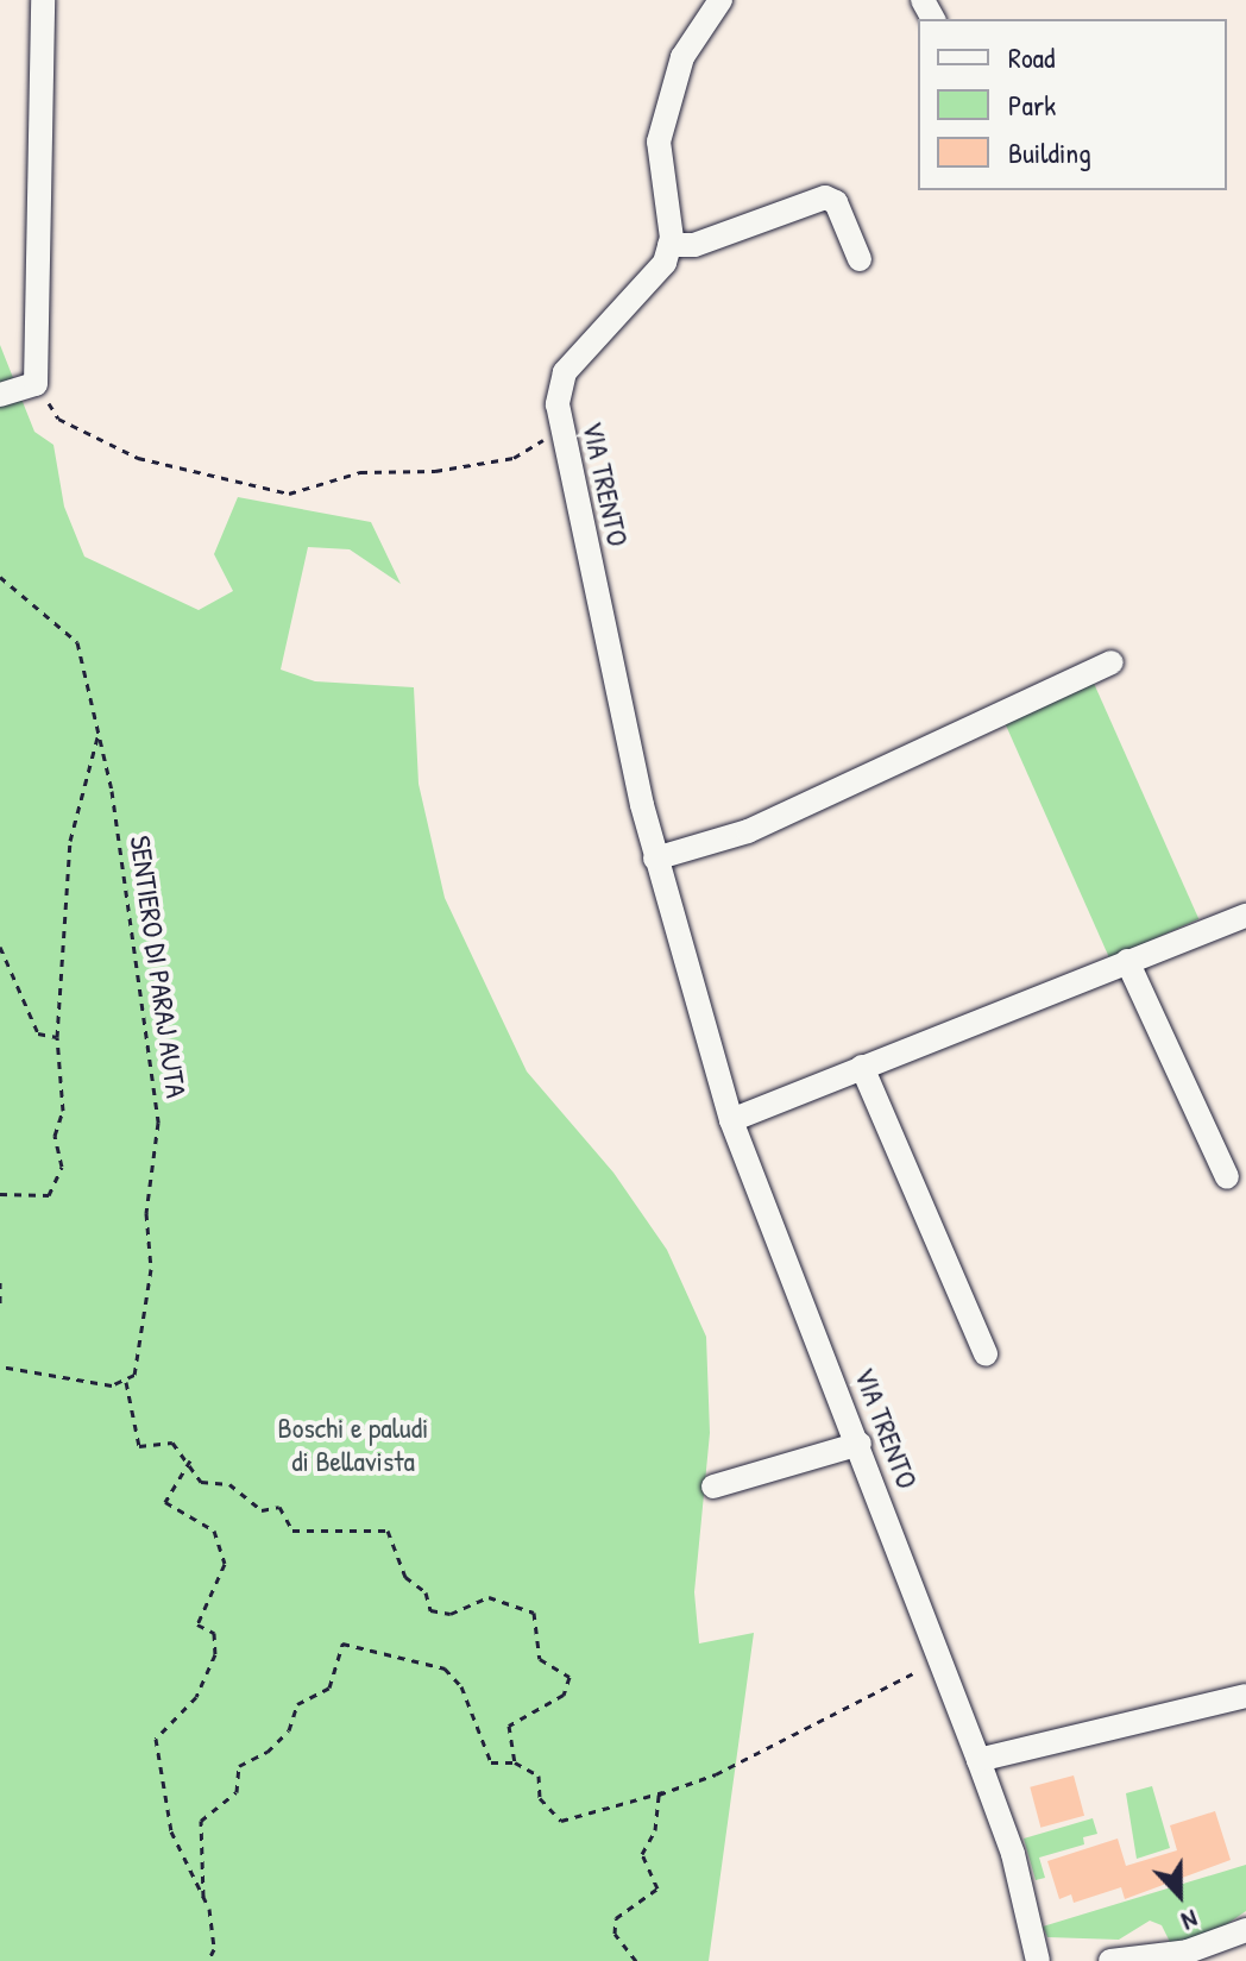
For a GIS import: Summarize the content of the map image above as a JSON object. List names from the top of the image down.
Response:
{
  "streets": {
    "street": ["VIA TRENTO"],
    "path": ["SENTIERO DI PARAJ AUTA"]
  },
  "parks": ["Boschi e paludi di Bellavista"],
  "legend": ["Road", "Park", "Building"],
  "north": "bottom"
}
